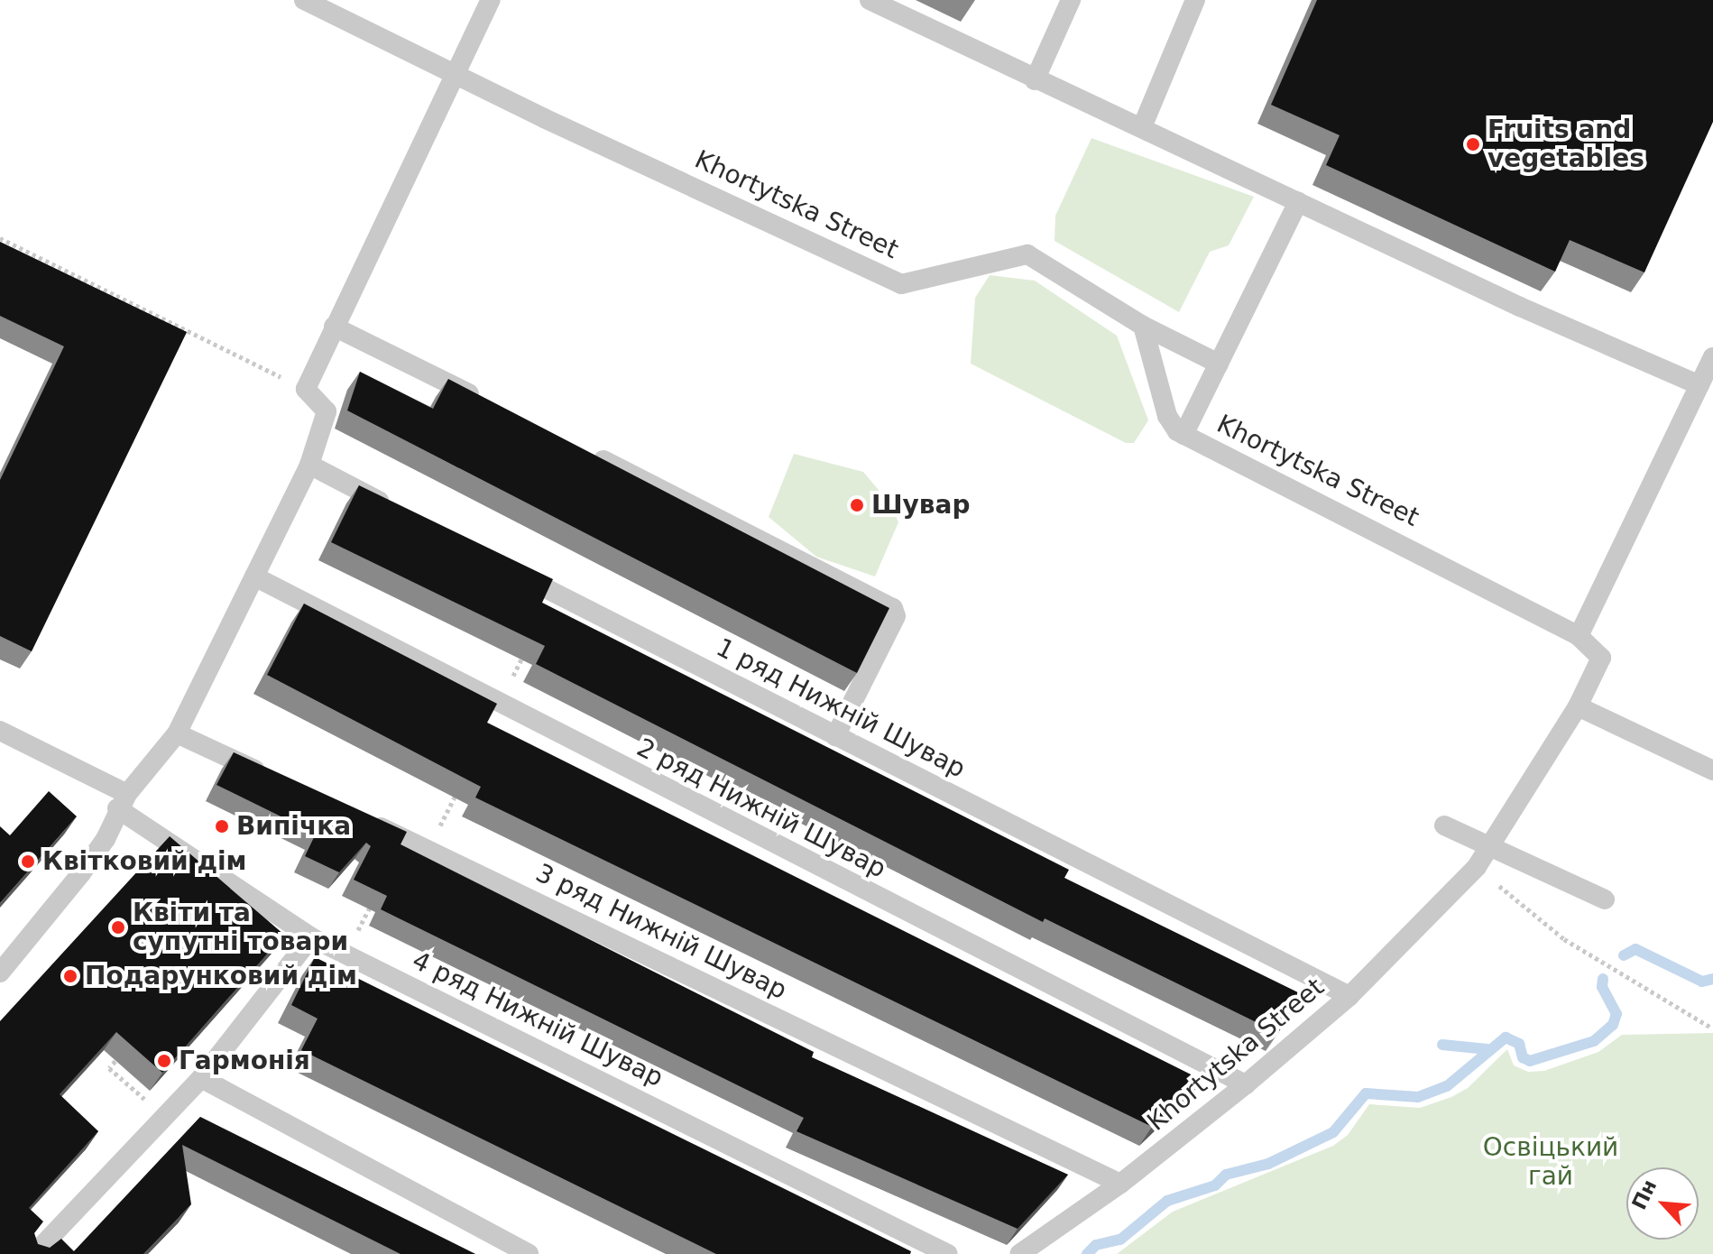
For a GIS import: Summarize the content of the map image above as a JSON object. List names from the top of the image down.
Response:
{
  "streets": {
    "lane": [
      "Khortytska Street",
      "1 ряд Нижній Шувар",
      "2 ряд Нижній Шувар",
      "3 ряд Нижній Шувар",
      "4 ряд Нижній Шувар"
    ]
  },
  "crossings": [
    ["Khortytska Street", "1 ряд Нижній Шувар"],
    ["Khortytska Street", "2 ряд Нижній Шувар"],
    ["Khortytska Street", "3 ряд Нижній Шувар"]
  ],
  "parks": ["Освіцький гай"],
  "places": [
    "Fruits and vegetables",
    "Шувар",
    "Випічка",
    "Квітковий дім",
    "Квіти та супутні товари",
    "Подарунковий дім",
    "Гармонія"
  ],
  "north": "top left"
}
